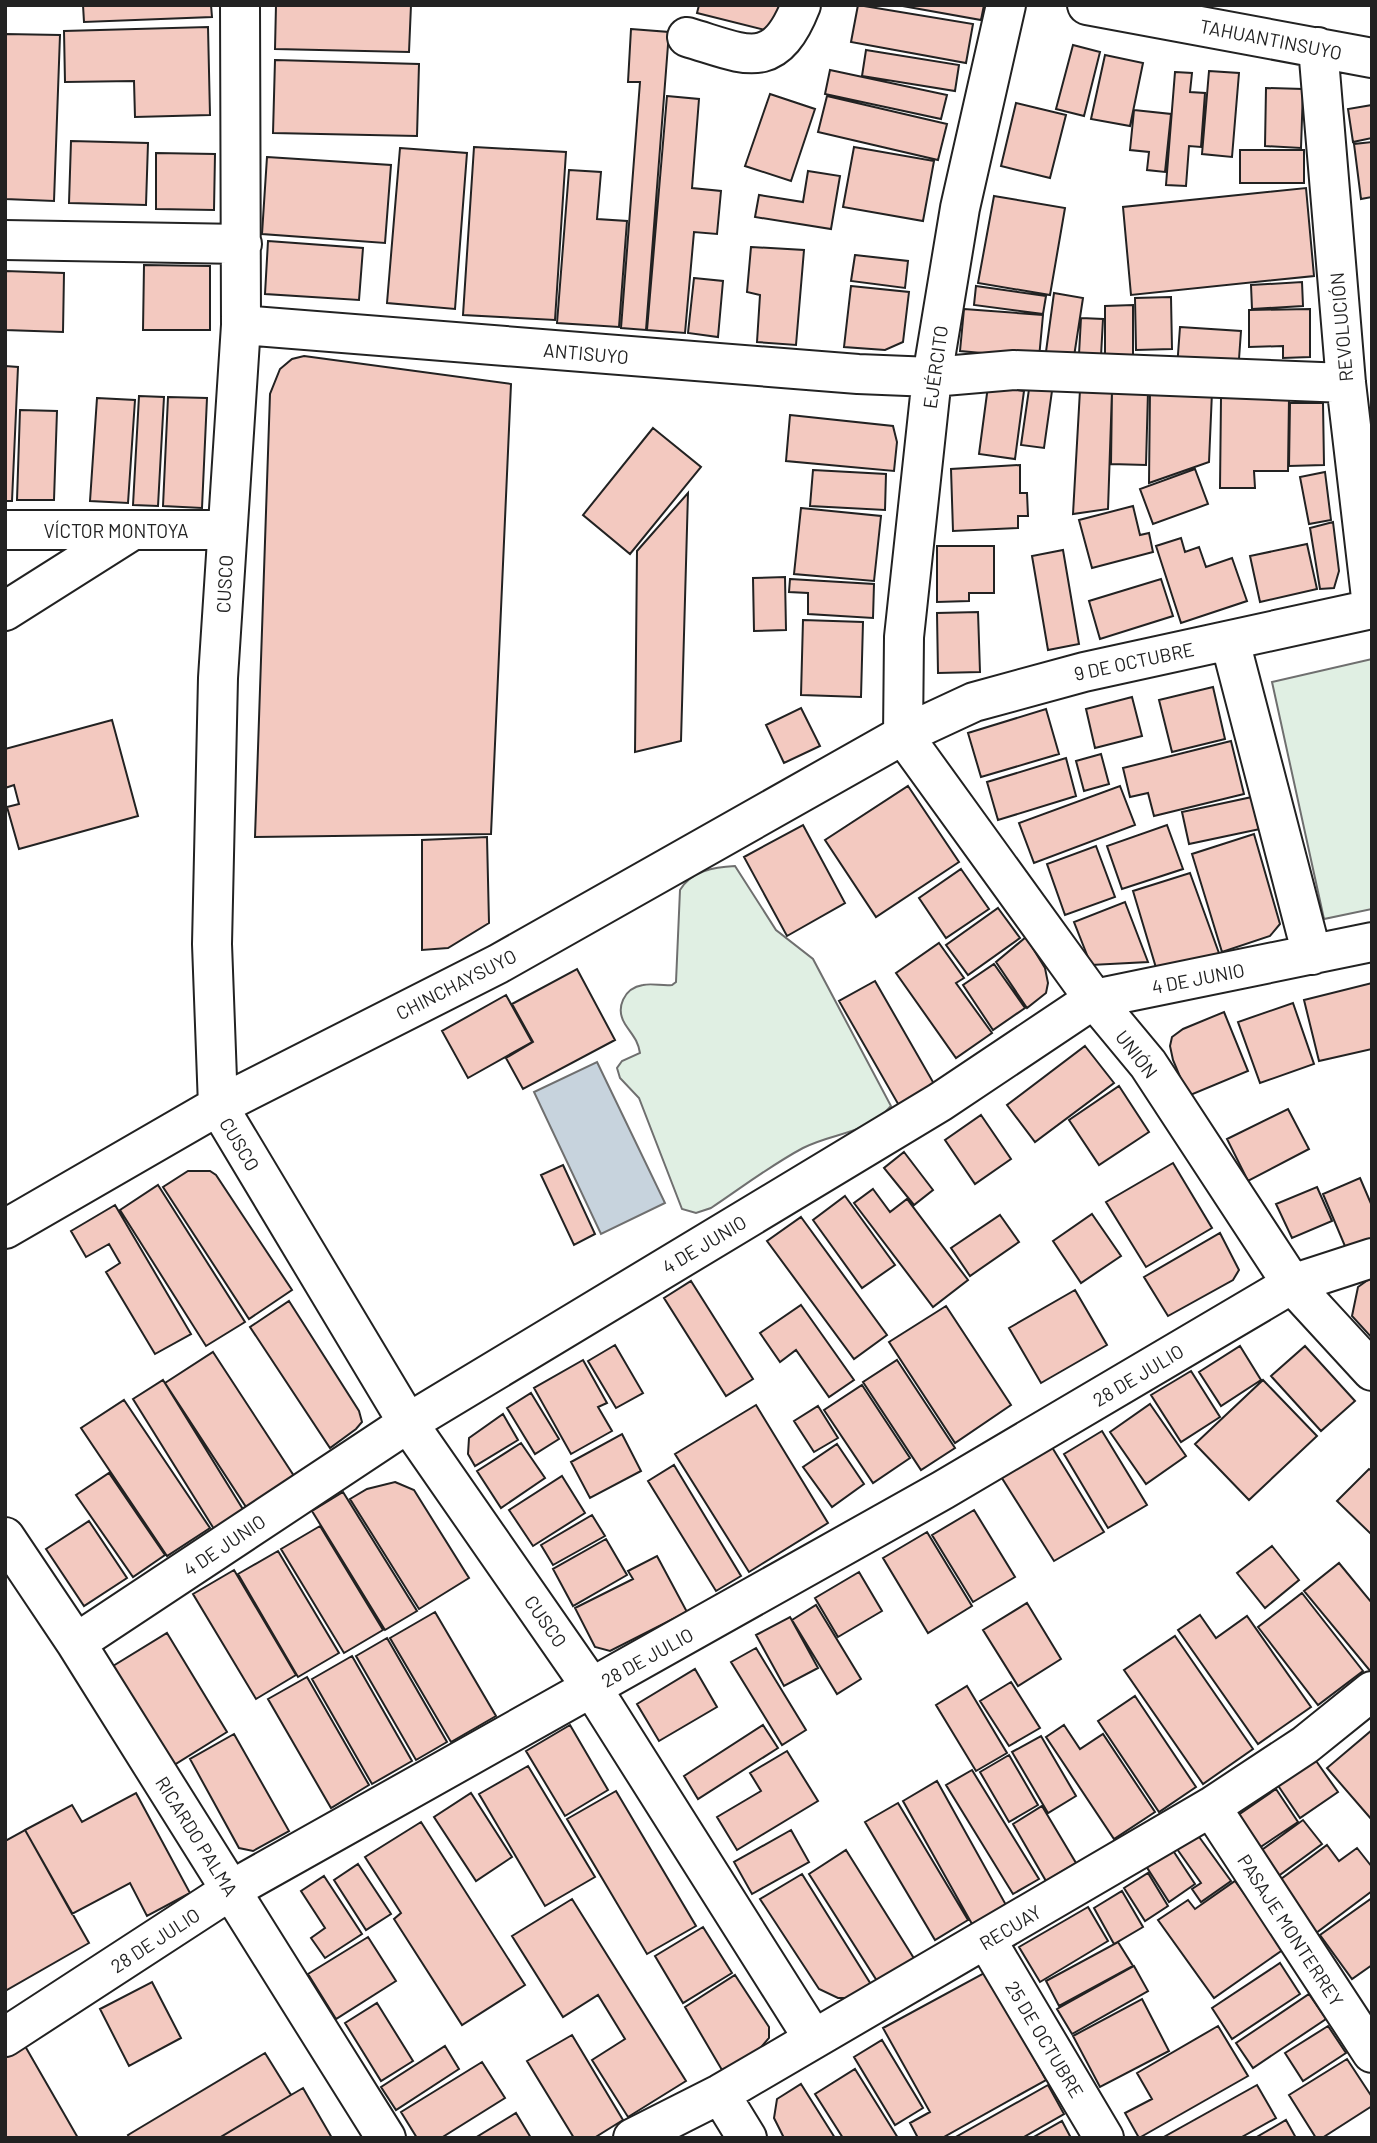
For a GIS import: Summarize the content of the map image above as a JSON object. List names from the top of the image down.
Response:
{
  "streets": {
    "street": [
      "TAHUANTINSUYO",
      "REVOLUCIÓN",
      "ANTISUYO",
      "EJÉRCITO",
      "VÍCTOR MONTOYA",
      "CUSCO",
      "9 DE OCTUBRE",
      "4 DE JUNIO",
      "CHINCHAYSUYO",
      "UNIÓN",
      "28 DE JULIO",
      "RICARDO PALMA",
      "RECUAY",
      "PASAJE MONTERREY",
      "25 DE OCTUBRE"
    ]
  },
  "crossings": [
    ["TAHUANTINSUYO", "REVOLUCIÓN"],
    ["REVOLUCIÓN", "ANTISUYO"],
    ["REVOLUCIÓN", "9 DE OCTUBRE"],
    ["ANTISUYO", "EJÉRCITO"],
    ["ANTISUYO", "CUSCO"],
    ["EJÉRCITO", "9 DE OCTUBRE"],
    ["EJÉRCITO", "CHINCHAYSUYO"],
    ["EJÉRCITO", "UNIÓN"],
    ["VÍCTOR MONTOYA", "CUSCO"],
    ["CUSCO", "4 DE JUNIO"],
    ["CUSCO", "CHINCHAYSUYO"],
    ["CUSCO", "28 DE JULIO"],
    ["CUSCO", "RECUAY"],
    ["9 DE OCTUBRE", "CHINCHAYSUYO"],
    ["9 DE OCTUBRE", "UNIÓN"],
    ["4 DE JUNIO", "UNIÓN"],
    ["4 DE JUNIO", "RICARDO PALMA"],
    ["CHINCHAYSUYO", "UNIÓN"],
    ["UNIÓN", "28 DE JULIO"],
    ["28 DE JULIO", "RICARDO PALMA"],
    ["RECUAY", "PASAJE MONTERREY"],
    ["RECUAY", "25 DE OCTUBRE"]
  ]
}
